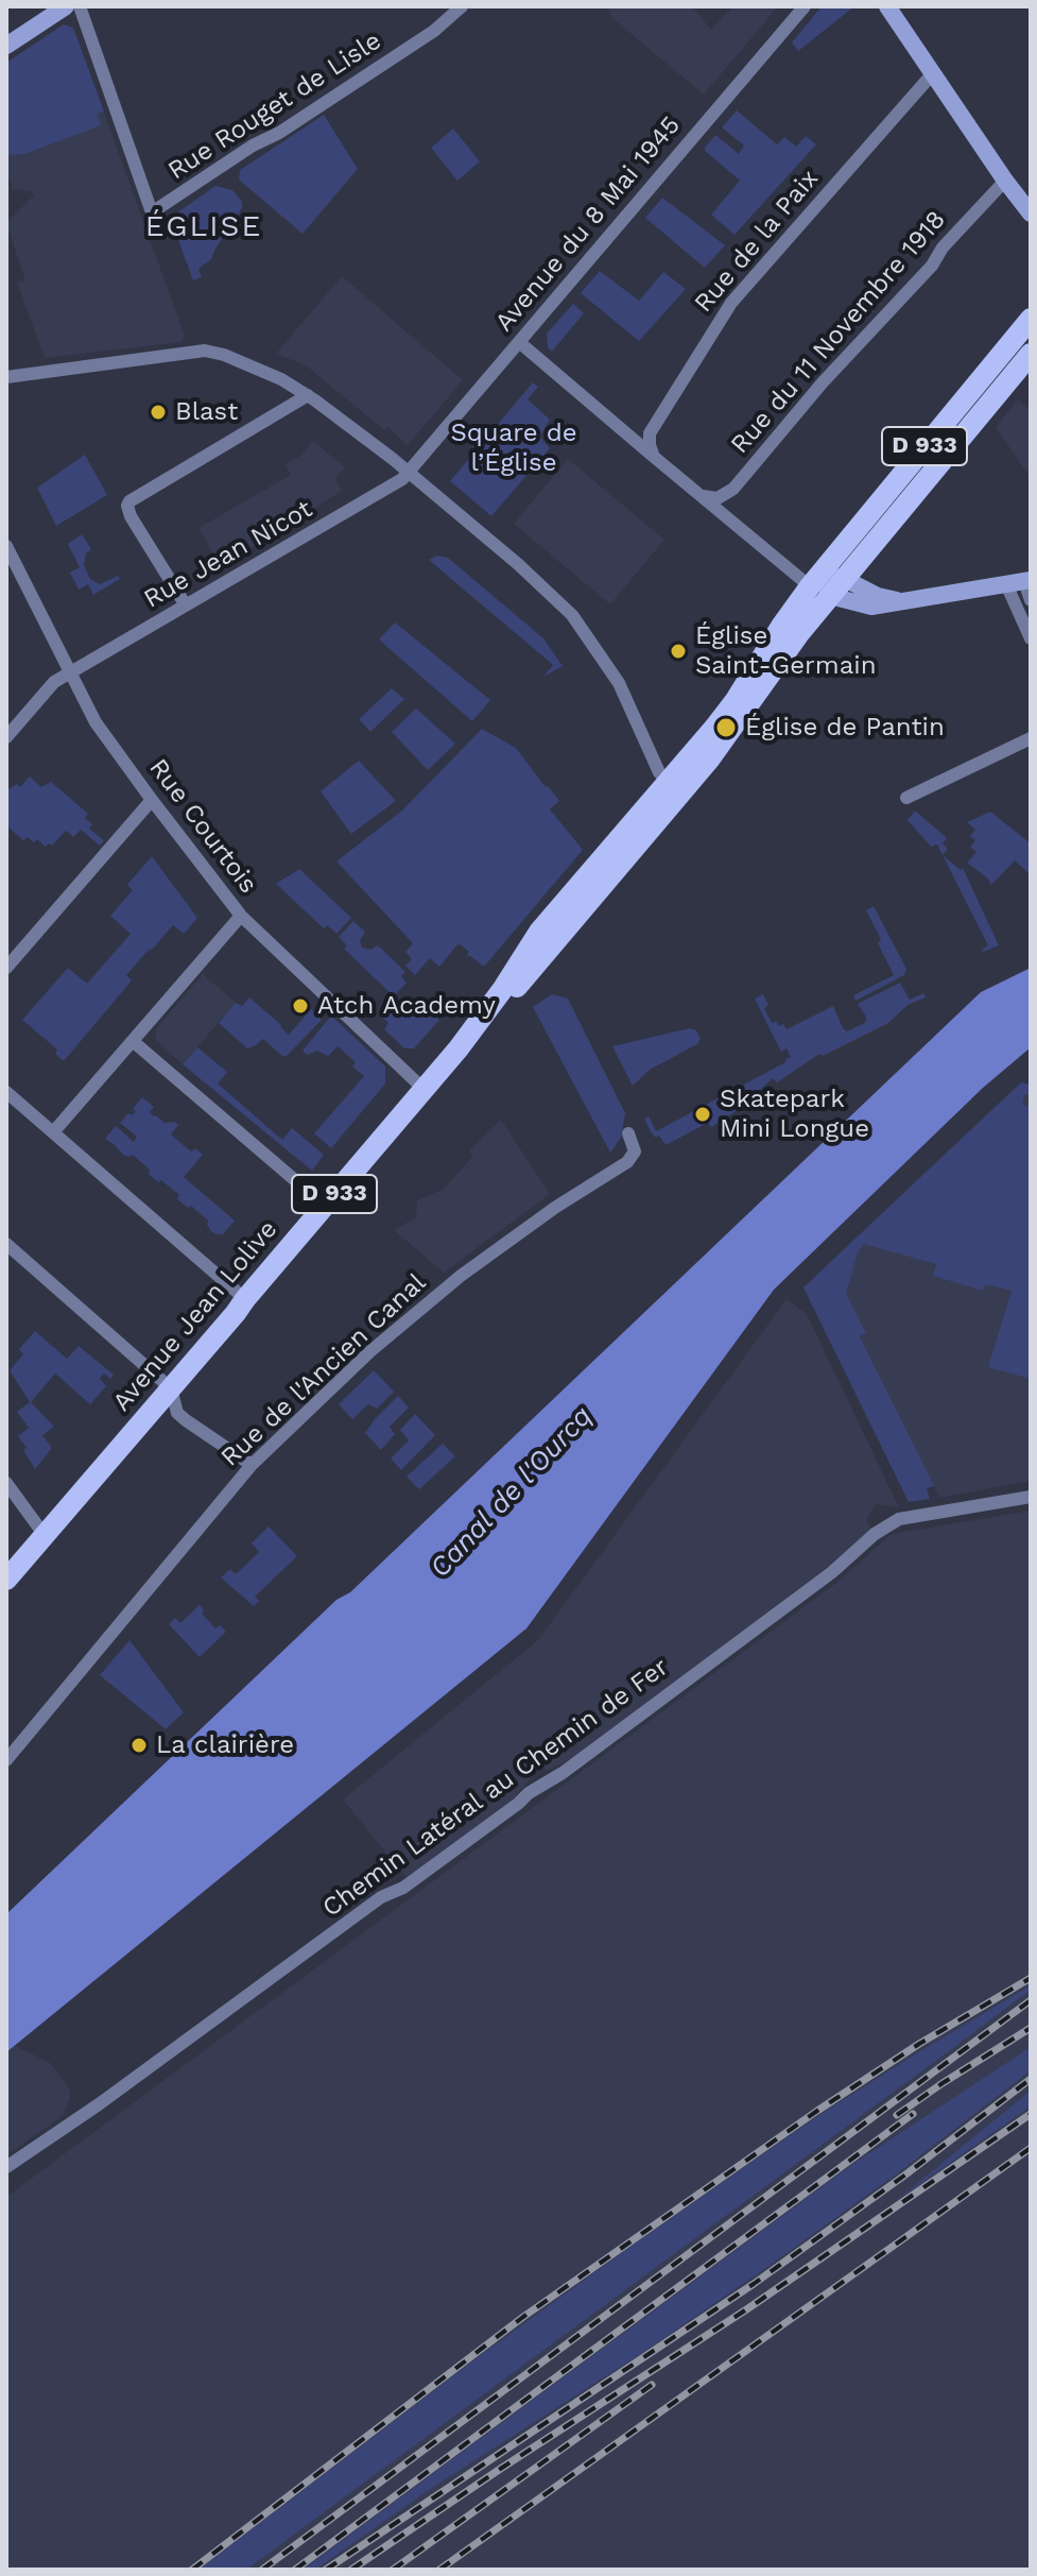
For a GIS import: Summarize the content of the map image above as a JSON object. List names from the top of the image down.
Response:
{
  "streets": {
    "main road": ["D 933", "Avenue Jean Lolive"],
    "street": [
      "Rue Rouget de Lisle",
      "Avenue du 8 Mai 1945",
      "Rue de la Paix",
      "Rue du 11 Novembre 1918",
      "Rue Jean Nicot",
      "Rue Courtois",
      "Rue de l'Ancien Canal",
      "Chemin Latéral au Chemin de Fer"
    ]
  },
  "crossings": [
    ["Avenue du 8 Mai 1945", "Rue Jean Nicot"],
    ["Rue Jean Nicot", "Rue Courtois"],
    ["Rue Courtois", "Avenue Jean Lolive"]
  ],
  "districts": ["ÉGLISE"],
  "water": ["Canal de l'Ourcq"],
  "parks": ["Square de l’Église"],
  "places": [
    "Blast",
    "Église Saint-Germain",
    "Église de Pantin",
    "Atch Academy",
    "Skatepark Mini Longue",
    "La clairière"
  ]
}
